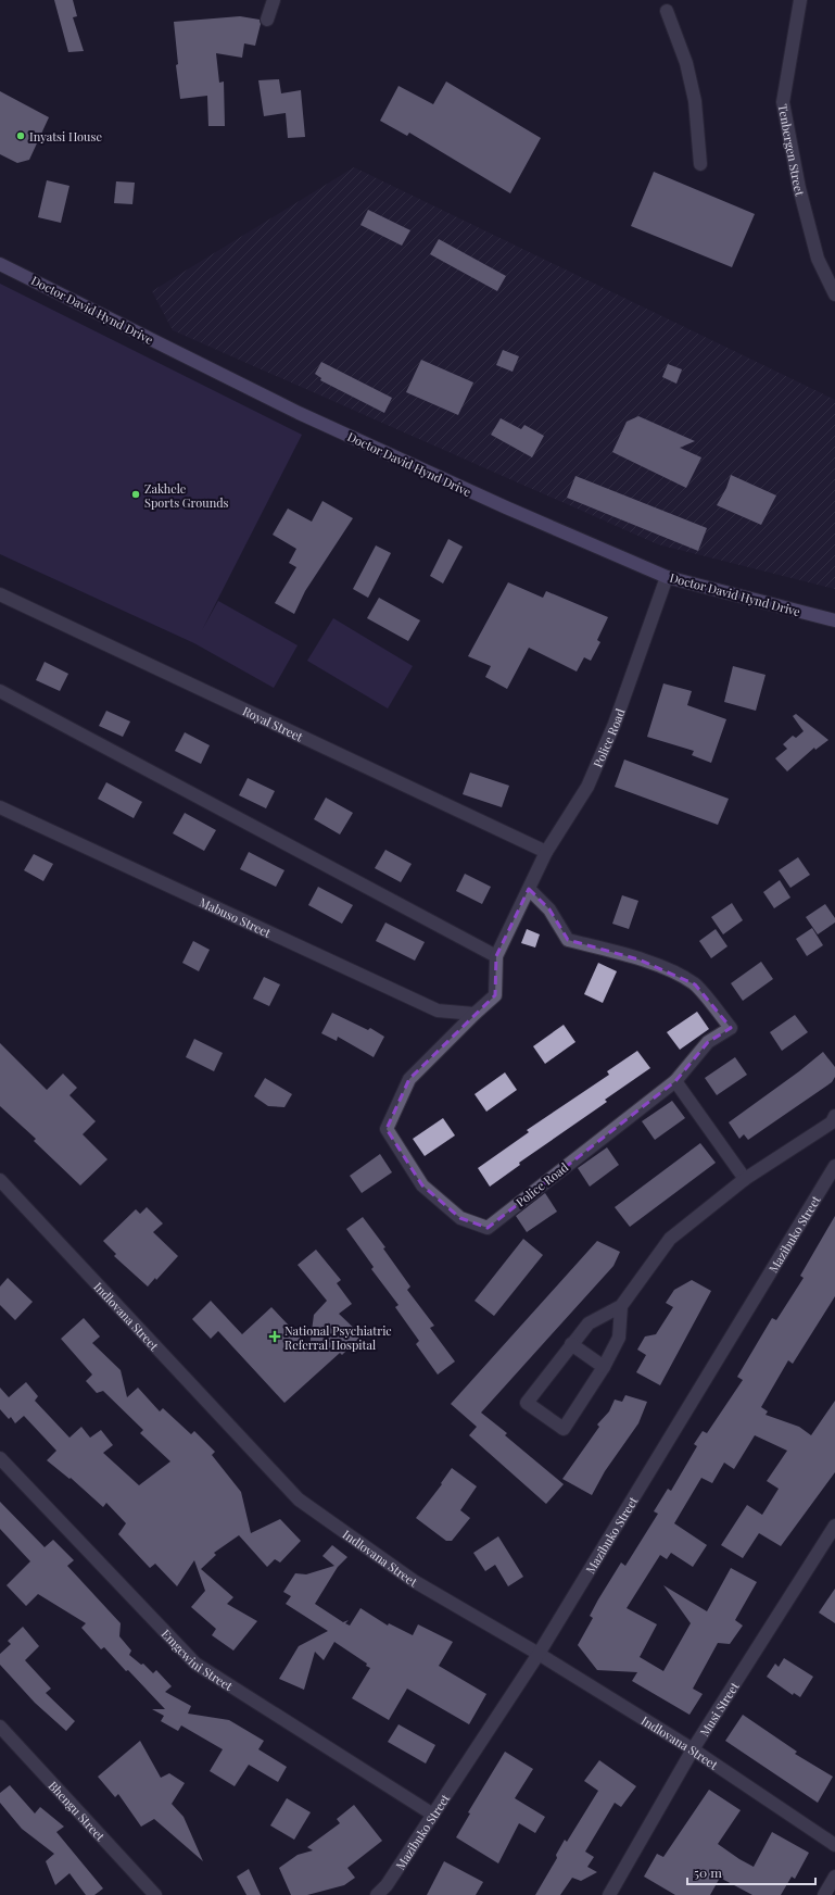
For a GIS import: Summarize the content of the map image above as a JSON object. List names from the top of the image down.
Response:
{
  "streets": {
    "main road": ["Doctor David Hynd Drive"],
    "street": [
      "Tenbergen Street",
      "Royal Street",
      "Police Road",
      "Mabuso Street",
      "Mazibuko Street",
      "Indlovana Street",
      "Emgcwini Street",
      "Musi Street",
      "Bhengu Street"
    ]
  },
  "crossings": [
    ["Doctor David Hynd Drive", "Police Road"],
    ["Royal Street", "Police Road"],
    ["Police Road", "Mabuso Street"],
    ["Mazibuko Street", "Indlovana Street"],
    ["Mazibuko Street", "Emgcwini Street"],
    ["Indlovana Street", "Musi Street"]
  ],
  "places": {
    "other": ["Inyatsi House", "Zakhele Sports Grounds"],
    "health": ["National Psychiatric Referral Hospital"]
  },
  "scale_bar": "50 m"
}
